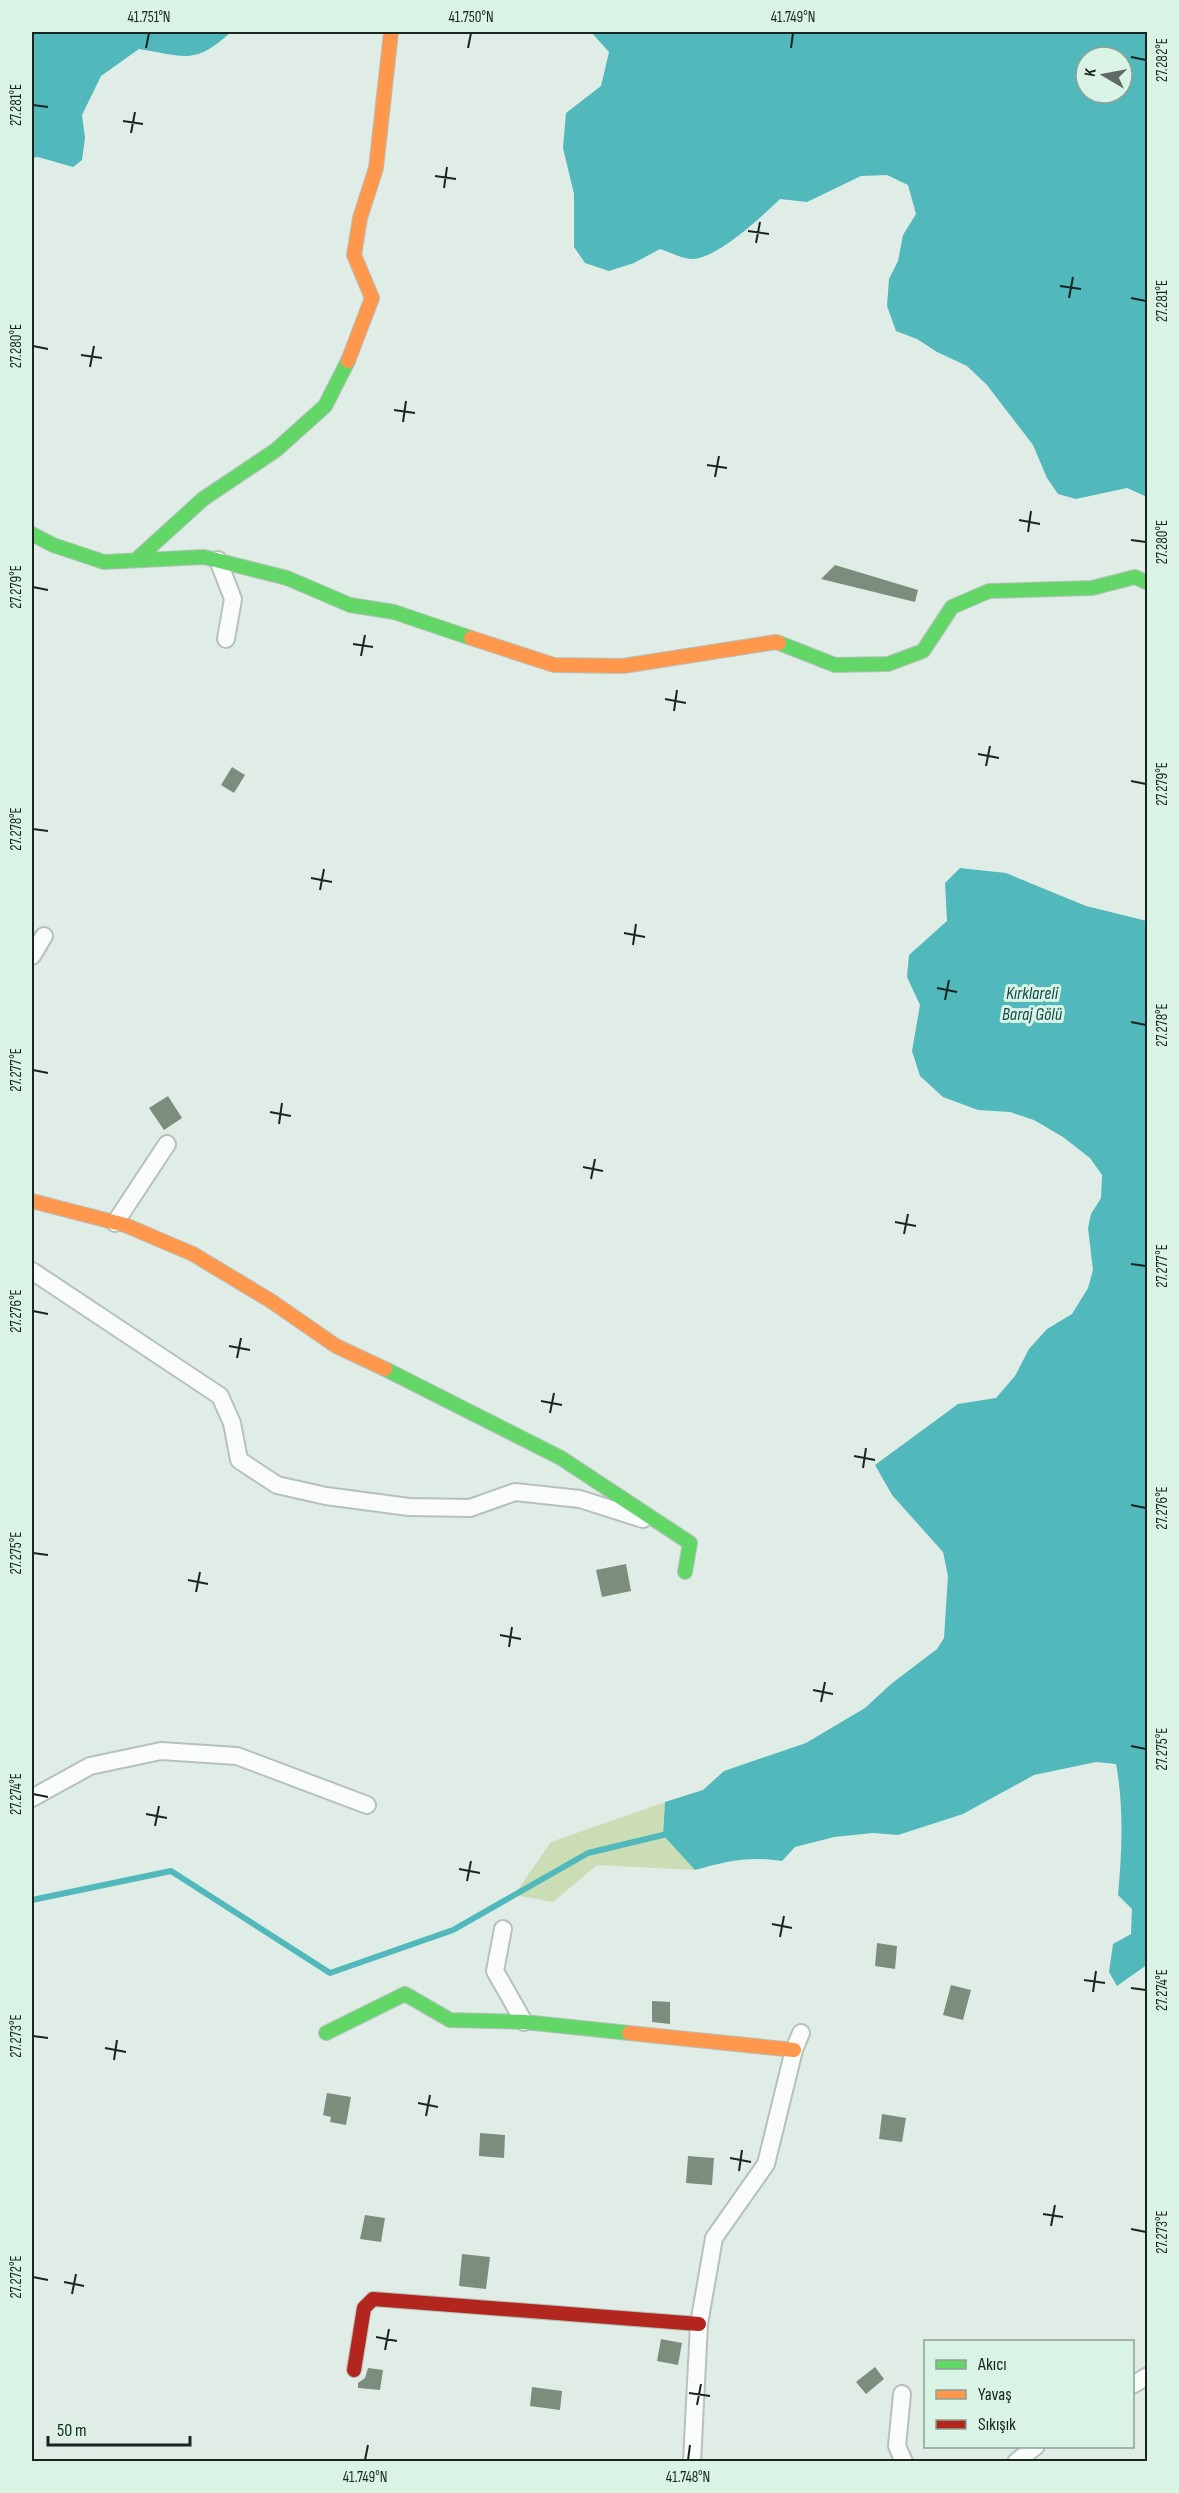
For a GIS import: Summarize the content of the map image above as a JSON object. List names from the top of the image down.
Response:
{
  "water": ["Kırklareli Baraj Gölü"],
  "legend": ["Akıcı", "Yavaş", "Sıkışık"],
  "scale_bar": "50 m",
  "north": "left",
  "coordinates": [
    "41.751°N",
    "41.750°N",
    "41.749°N",
    "27.282°E",
    "27.281°E",
    "27.280°E",
    "27.279°E",
    "27.278°E",
    "27.277°E",
    "27.276°E",
    "27.275°E",
    "27.274°E",
    "27.273°E",
    "27.272°E",
    "41.748°N"
  ]
}
